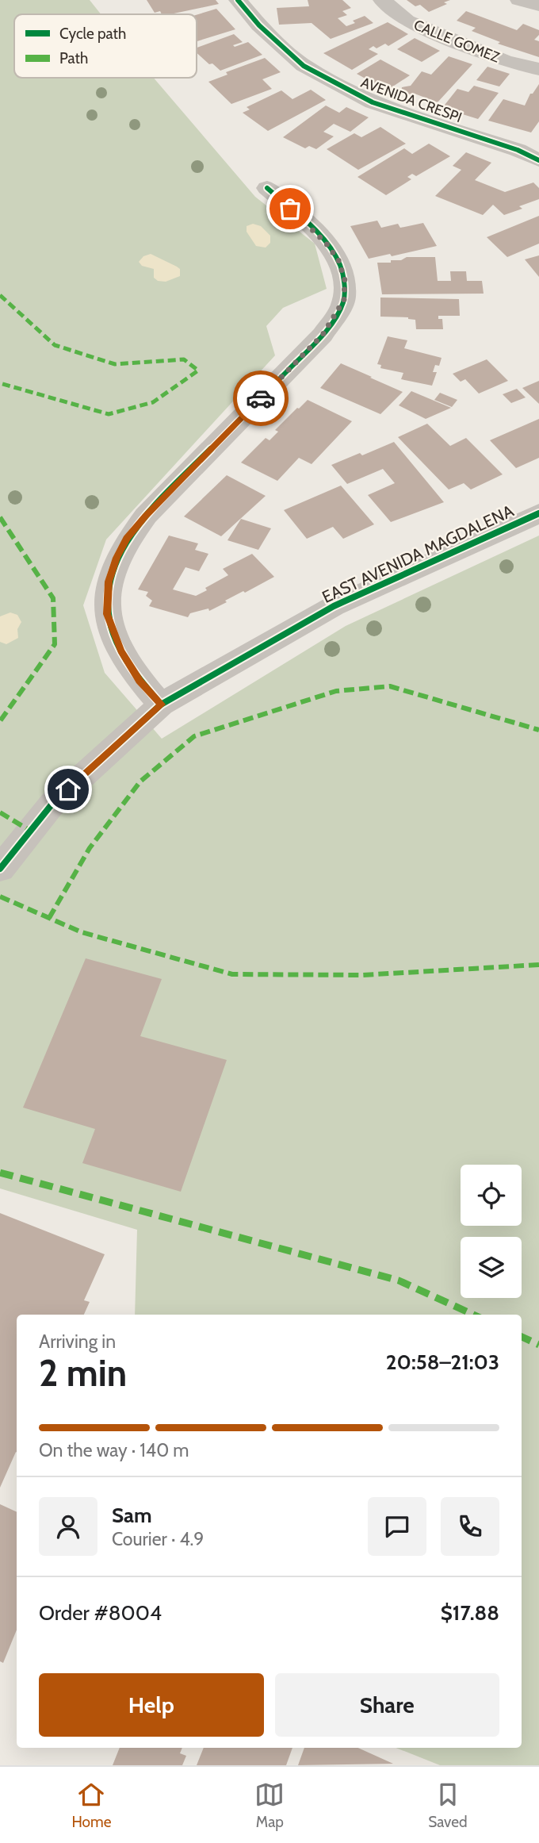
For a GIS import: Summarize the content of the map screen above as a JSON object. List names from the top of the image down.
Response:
{
  "streets": {
    "street": ["CALLE GOMEZ", "AVENIDA CRESPI", "EAST AVENIDA MAGDALENA"]
  },
  "legend": ["Cycle path", "Path"],
  "page": {
    "heading": ["2 min", "Arriving in", "20:58–21:03"],
    "panel": [
      "Sam",
      "Courier · 4.9",
      "Order #8004",
      "$17.88"
    ],
    "bar": "On the way · 140 m",
    "buttons": ["Help", "Share"],
    "tabs": ["Home", "Map", "Saved"]
  }
}
